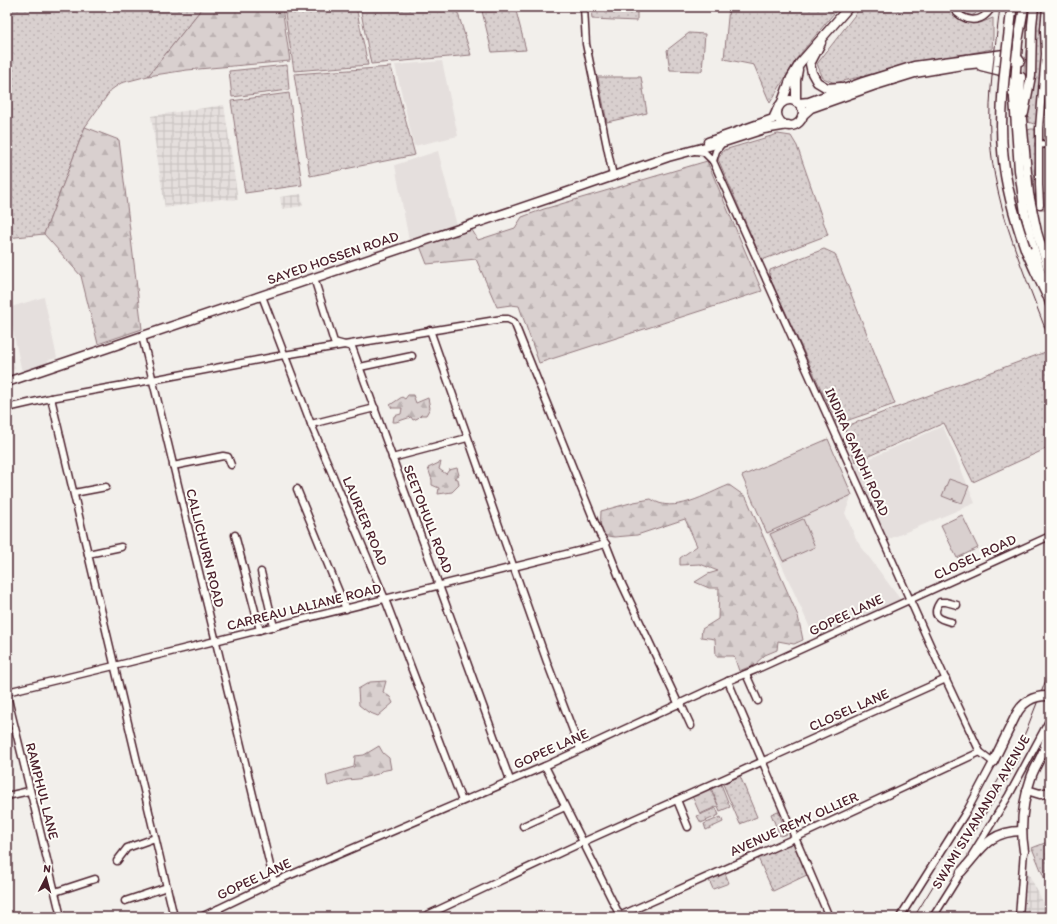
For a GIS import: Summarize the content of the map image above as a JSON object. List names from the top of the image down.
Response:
{
  "streets": {
    "main road": ["SAYED HOSSEN ROAD"],
    "street": [
      "INDIRA GANDHI ROAD",
      "SEETOHULL ROAD",
      "LAURIER ROAD",
      "CALLICHURN ROAD",
      "CLOSEL ROAD",
      "CARREAU LALIANE ROAD",
      "GOPEE LANE",
      "CLOSEL LANE",
      "RAMPHUL LANE",
      "SWAMI SIVANANDA AVENUE",
      "AVENUE REMY OLLIER"
    ]
  },
  "crossings": [
    ["SAYED HOSSEN ROAD", "SEETOHULL ROAD"],
    ["SAYED HOSSEN ROAD", "LAURIER ROAD"],
    ["SAYED HOSSEN ROAD", "CALLICHURN ROAD"],
    ["INDIRA GANDHI ROAD", "CLOSEL ROAD"],
    ["INDIRA GANDHI ROAD", "GOPEE LANE"],
    ["INDIRA GANDHI ROAD", "CLOSEL LANE"],
    ["INDIRA GANDHI ROAD", "AVENUE REMY OLLIER"],
    ["SEETOHULL ROAD", "CARREAU LALIANE ROAD"],
    ["SEETOHULL ROAD", "GOPEE LANE"],
    ["LAURIER ROAD", "CARREAU LALIANE ROAD"],
    ["LAURIER ROAD", "GOPEE LANE"],
    ["CALLICHURN ROAD", "CARREAU LALIANE ROAD"],
    ["CALLICHURN ROAD", "GOPEE LANE"],
    ["CLOSEL ROAD", "GOPEE LANE"],
    ["CARREAU LALIANE ROAD", "RAMPHUL LANE"]
  ],
  "north": "top"
}
